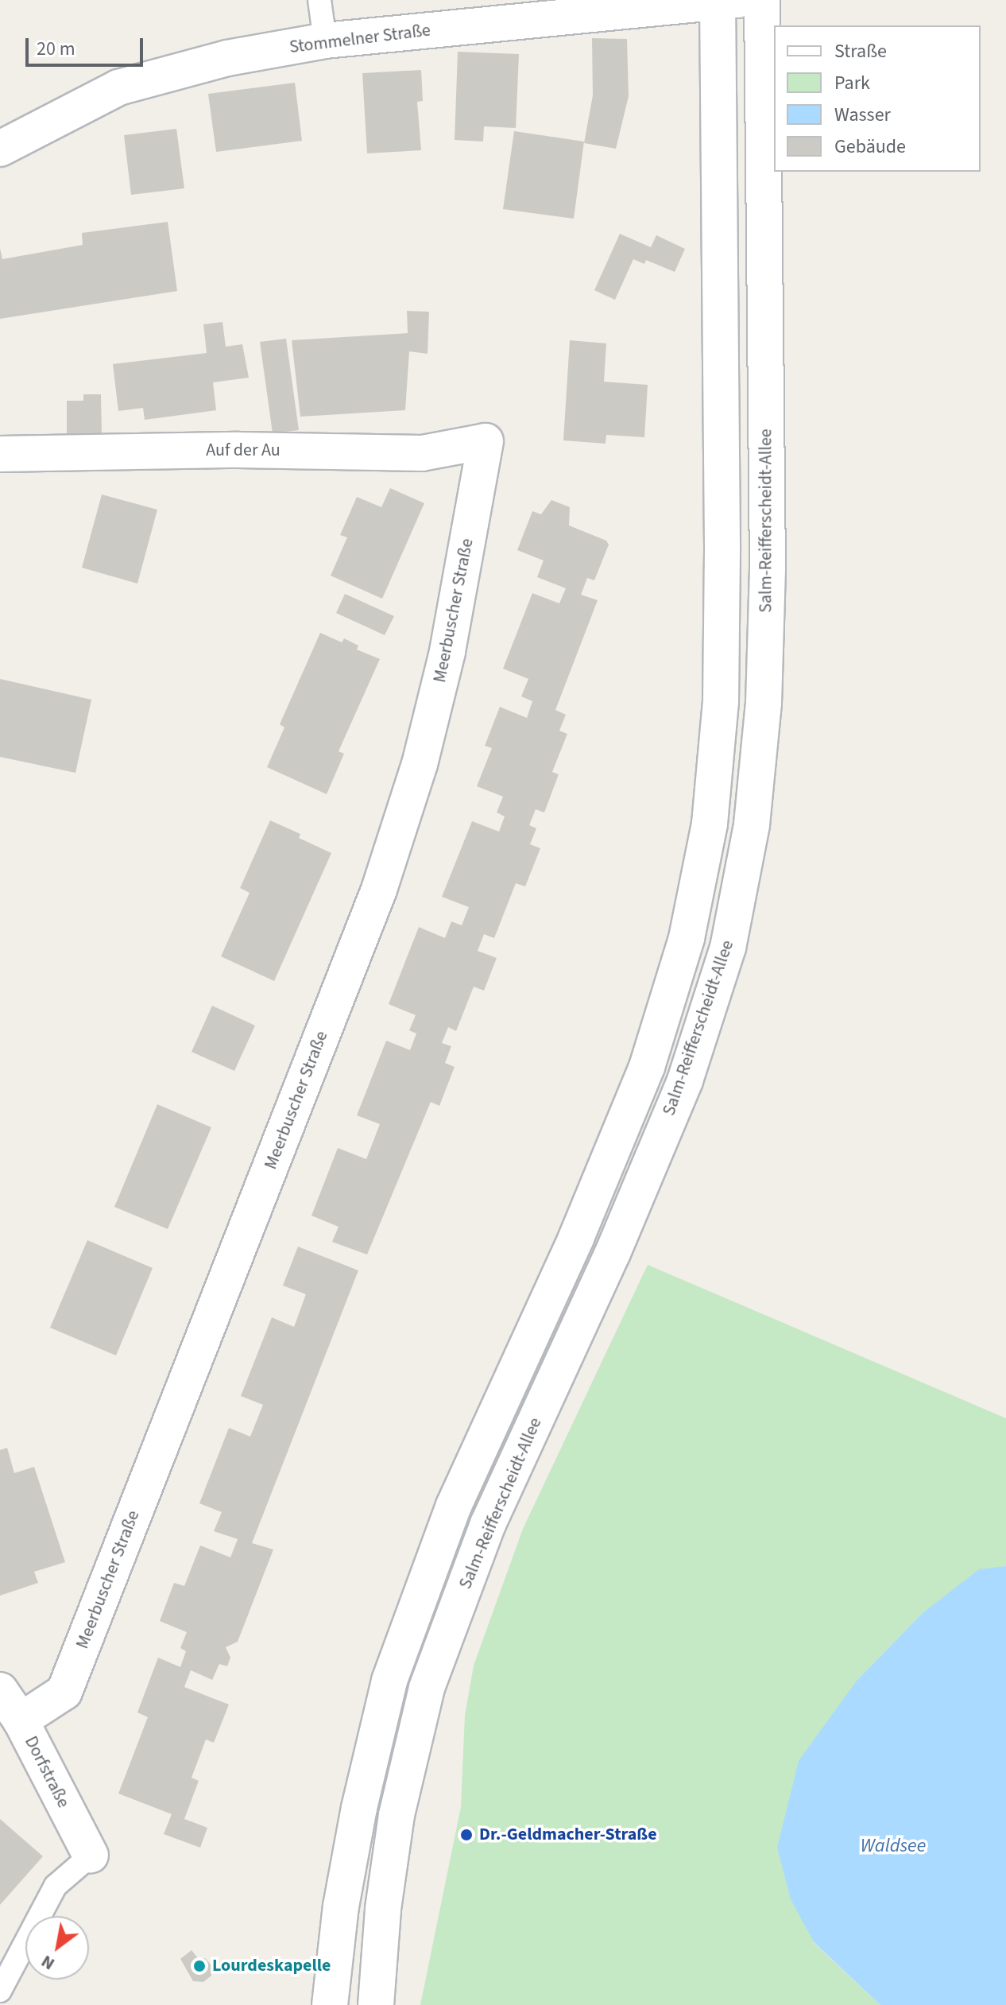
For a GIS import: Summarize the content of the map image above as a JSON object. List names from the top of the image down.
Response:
{
  "streets": {
    "street": [
      "Stommelner Straße",
      "Auf der Au",
      "Salm-Reifferscheidt-Allee",
      "Meerbuscher Straße",
      "Dorfstraße"
    ]
  },
  "crossings": [
    ["Stommelner Straße", "Salm-Reifferscheidt-Allee"],
    ["Auf der Au", "Meerbuscher Straße"],
    ["Meerbuscher Straße", "Dorfstraße"]
  ],
  "water": ["Waldsee"],
  "places": ["Dr.-Geldmacher-Straße", "Lourdeskapelle"],
  "legend": [
    "Straße",
    "Park",
    "Wasser",
    "Gebäude"
  ],
  "scale_bar": "20 m",
  "north": "bottom left"
}
